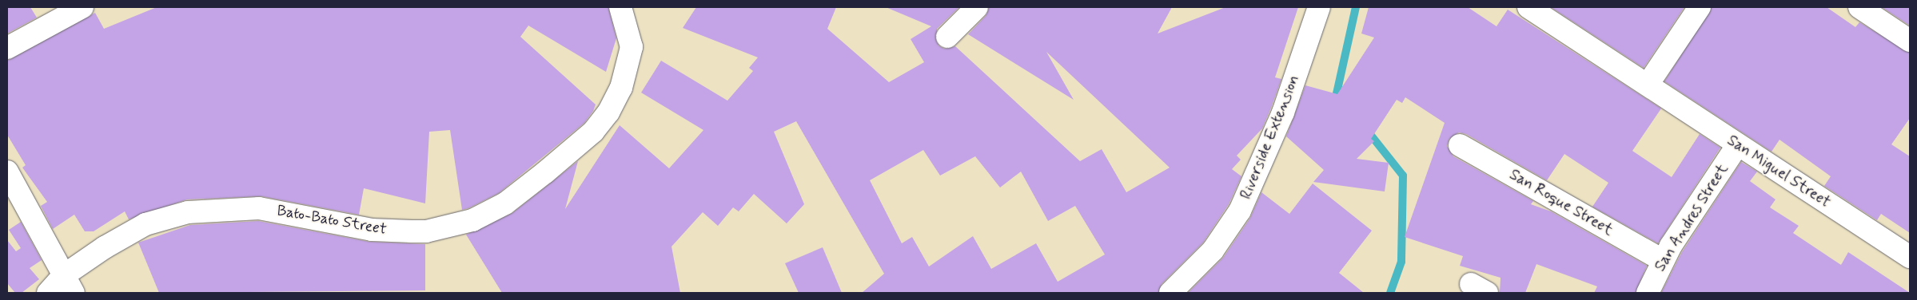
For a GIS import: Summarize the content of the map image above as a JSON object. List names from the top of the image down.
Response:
{
  "streets": {
    "street": [
      "Riverside Extension",
      "San Miguel Street",
      "San Roque Street",
      "San Andres Street",
      "Bato-Bato Street"
    ]
  },
  "crossings": [
    ["San Miguel Street", "San Andres Street"],
    ["San Roque Street", "San Andres Street"]
  ]
}
